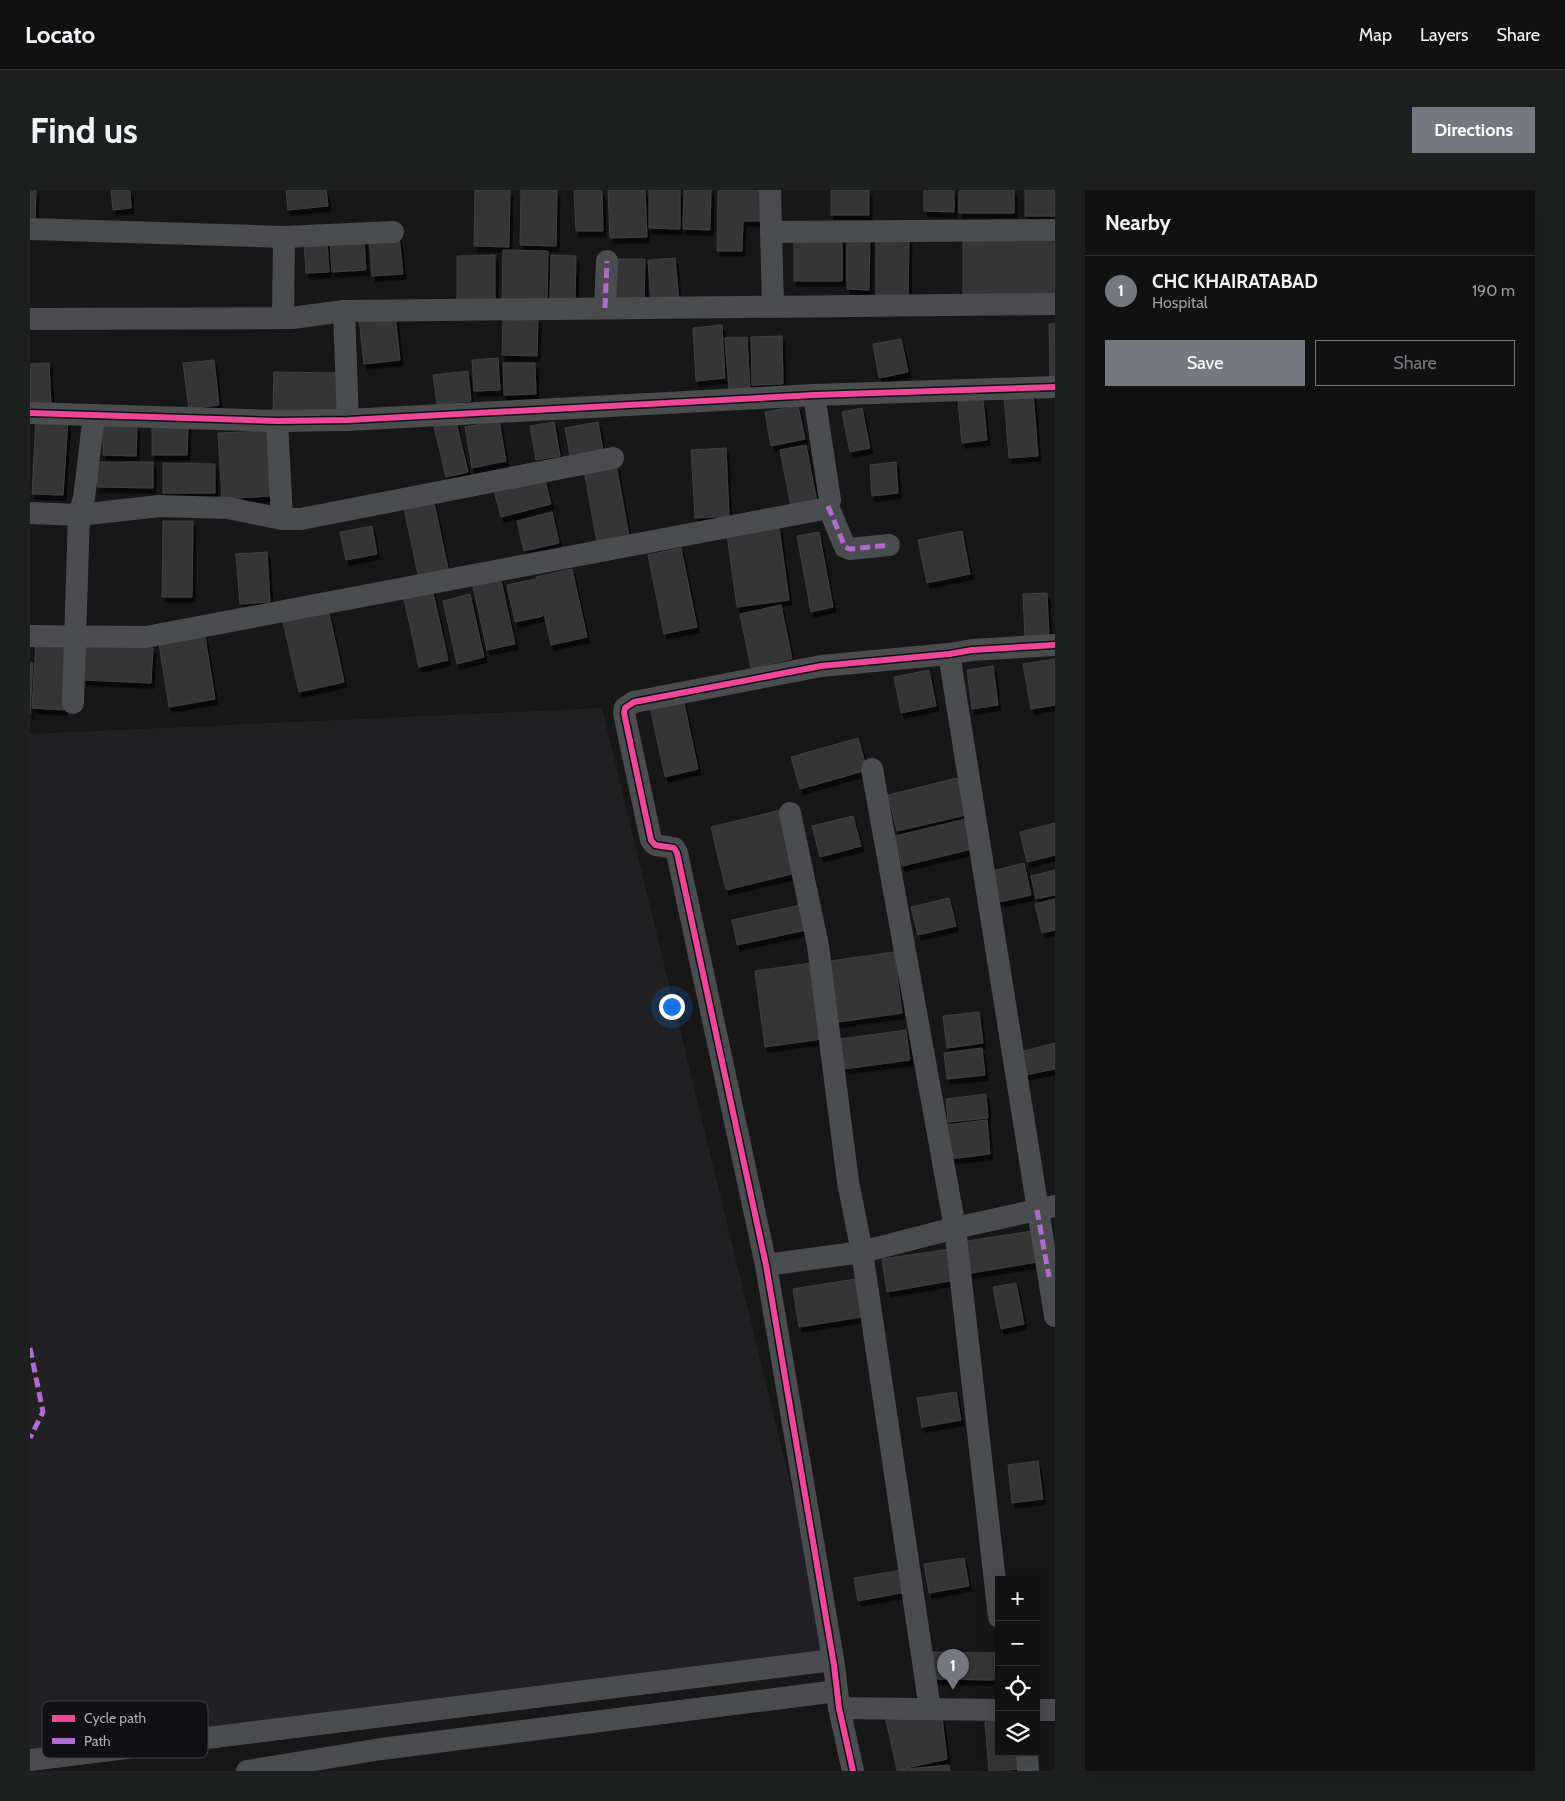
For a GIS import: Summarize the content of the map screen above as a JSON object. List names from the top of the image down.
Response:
{
  "legend": ["Cycle path", "Path"],
  "page": {
    "header": "Locato",
    "nav": ["Map", "Layers", "Share"],
    "buttons": [
      "Directions",
      ["Save", "Share"]
    ],
    "title": "Find us",
    "heading": "Nearby",
    "list": [
      {
        "mark": "1",
        "name": "CHC KHAIRATABAD",
        "note": "Hospital",
        "value": "190 m"
      }
    ],
    "map_buttons": ["+", "−"],
    "pins": "1"
  }
}
